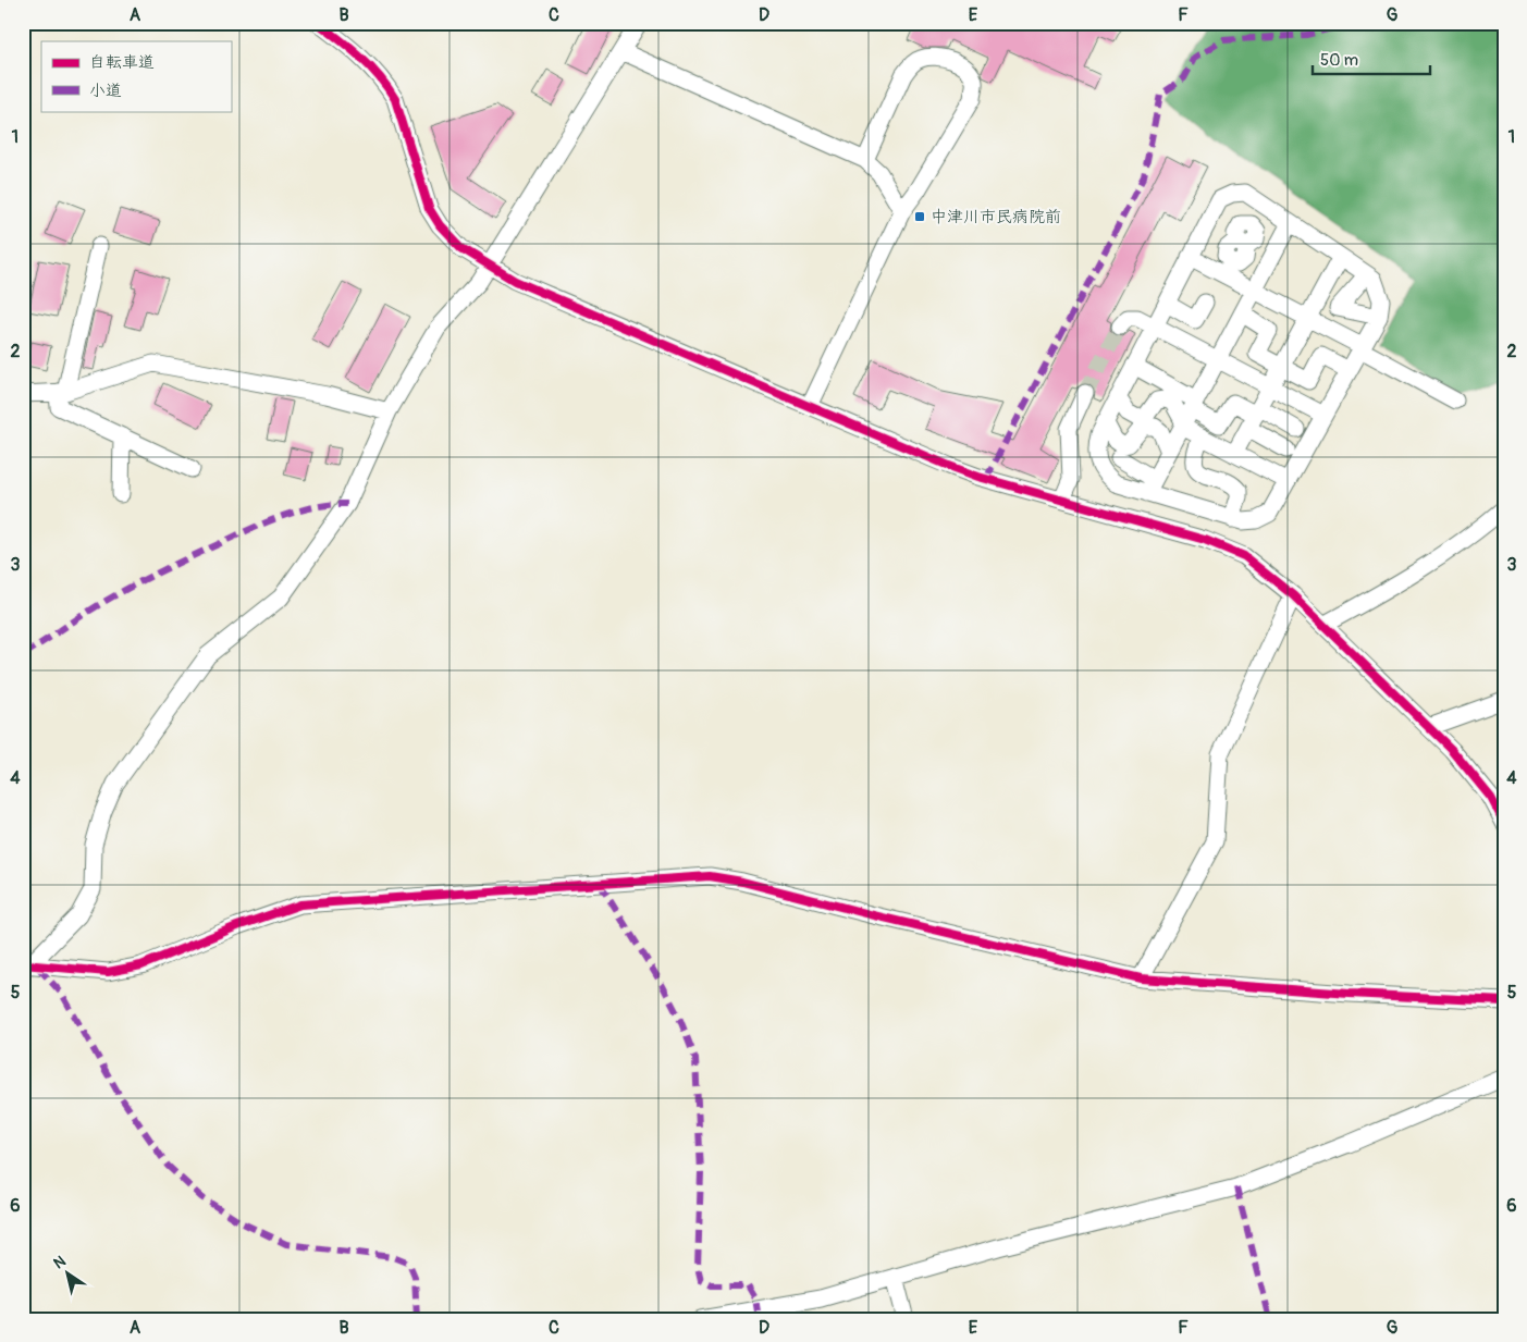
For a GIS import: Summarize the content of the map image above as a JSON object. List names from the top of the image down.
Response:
{
  "places": {
    "transit": ["中津川市民病院前"]
  },
  "legend": ["自転車道", "小道"],
  "scale_bar": "50 m",
  "north": "top left",
  "grid": {
    "columns": [
      "A",
      "B",
      "C",
      "D",
      "E",
      "F",
      "G"
    ],
    "rows": [
      "1",
      "2",
      "3",
      "4",
      "5",
      "6"
    ]
  }
}
